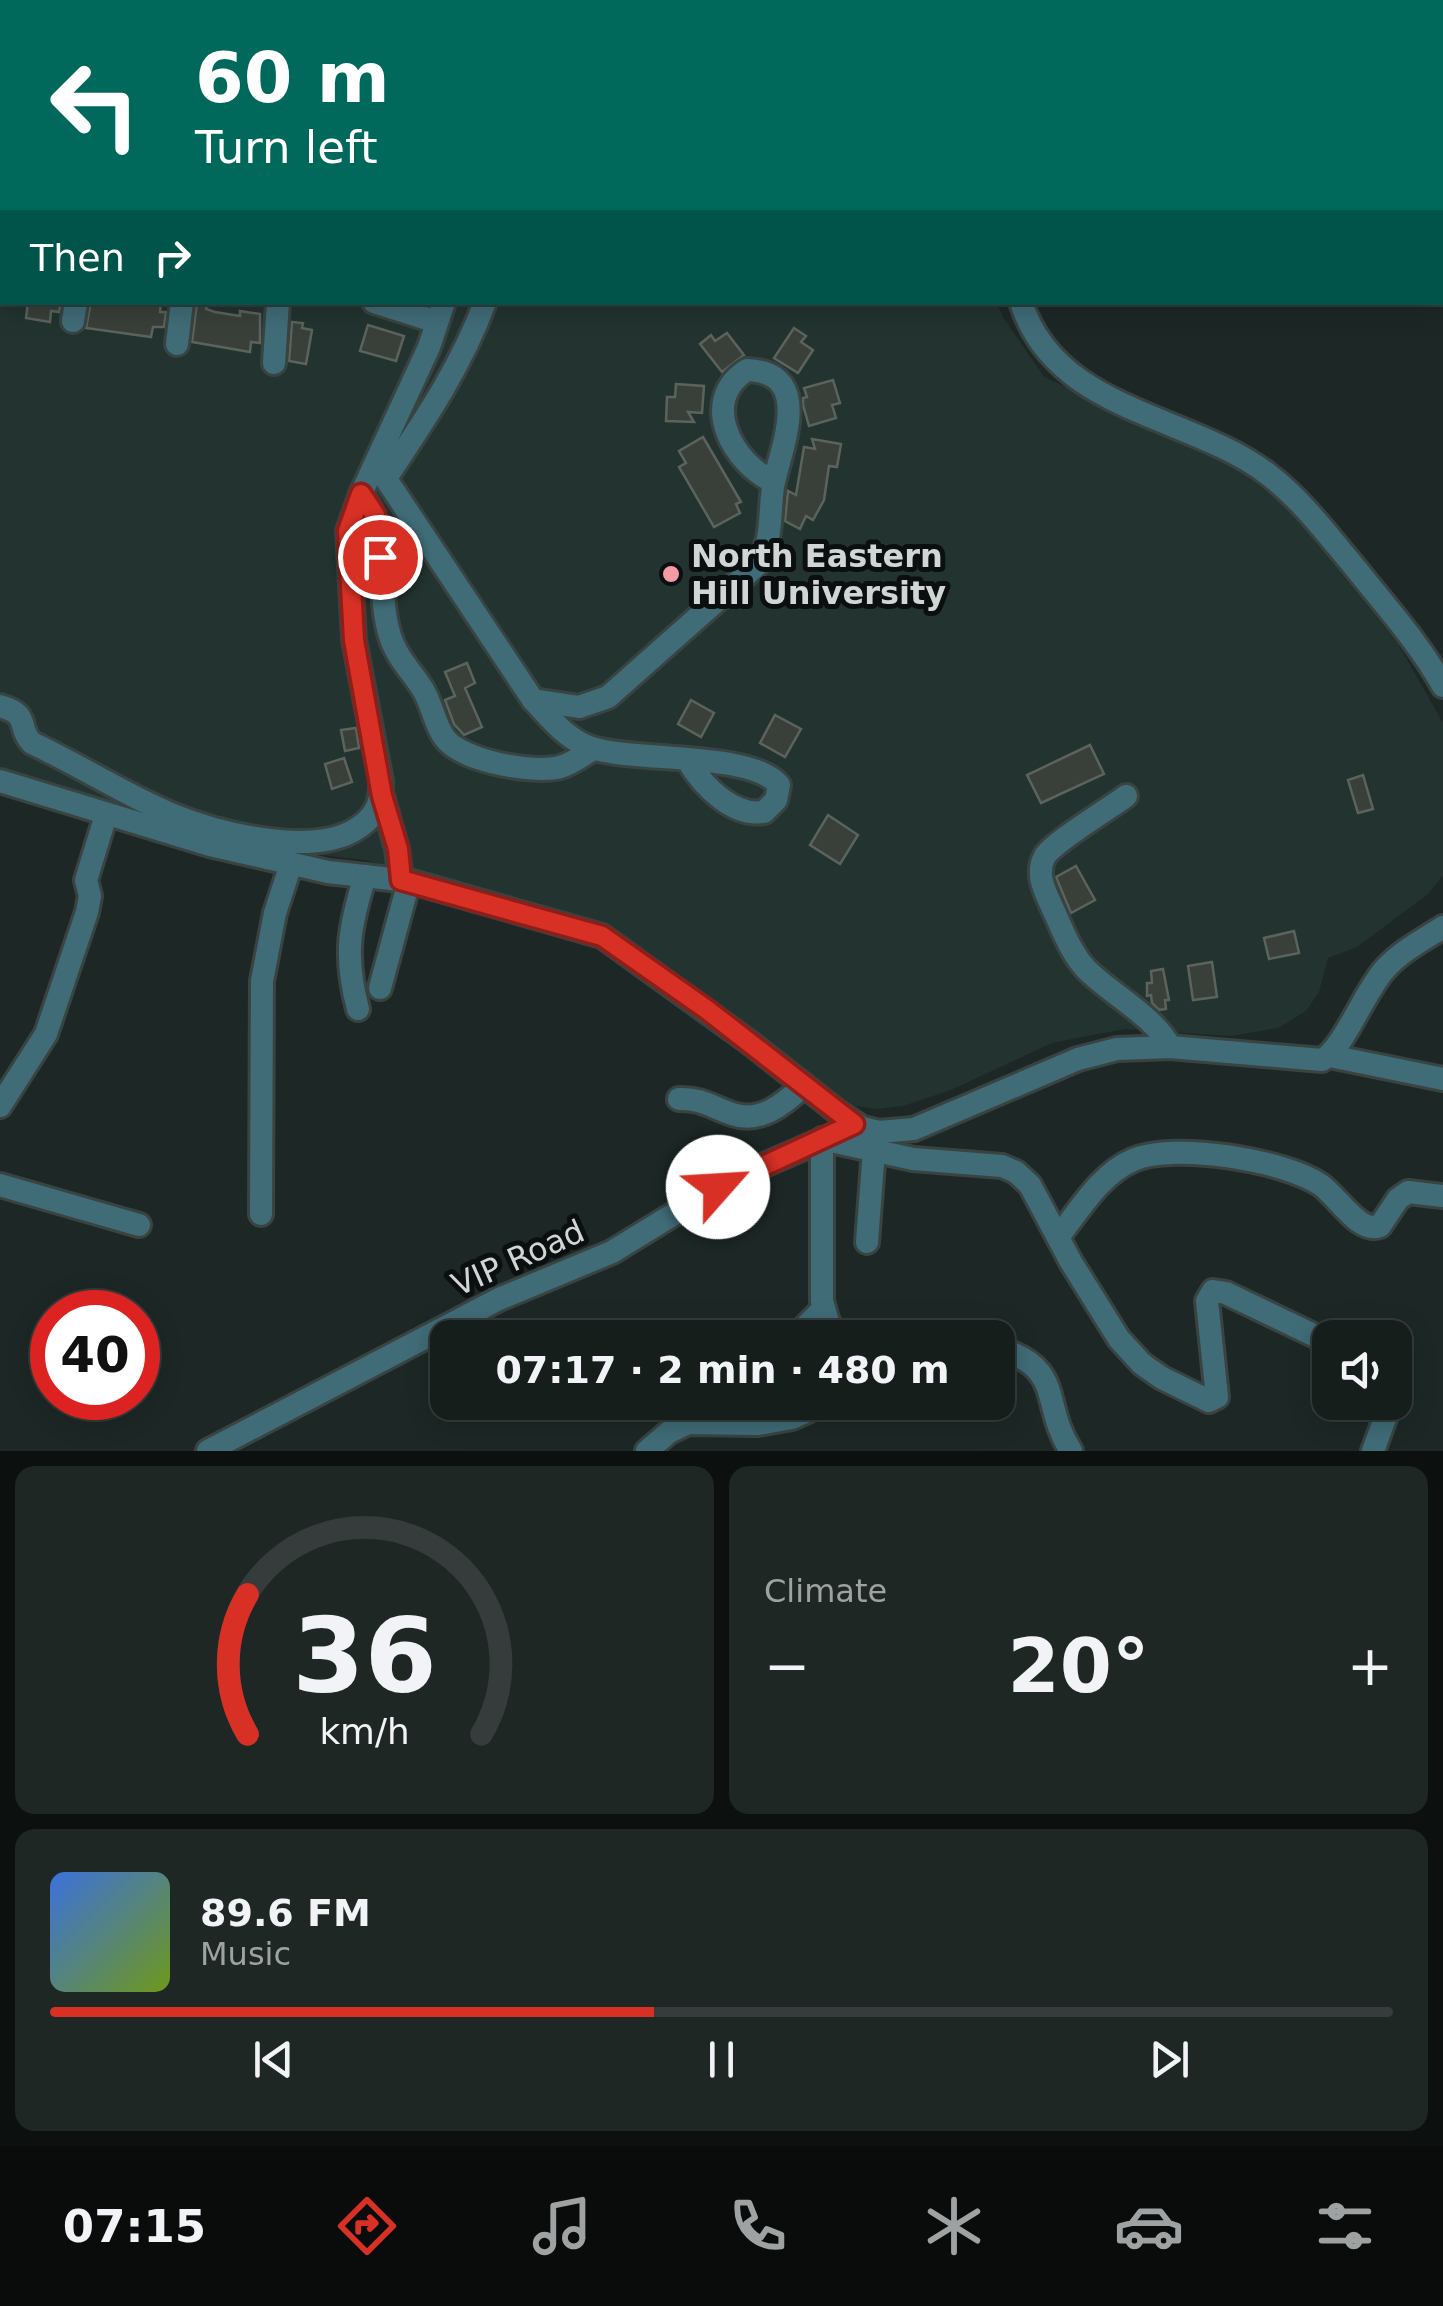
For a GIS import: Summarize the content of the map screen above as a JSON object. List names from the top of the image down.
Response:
{
  "streets": {
    "street": ["VIP Road"]
  },
  "places": ["North Eastern Hill University"],
  "page": {
    "turn": ["60 m", "Turn left"],
    "then": "Then",
    "limit": "40",
    "trip": "07:17 · 2 min · 480 m",
    "tile": "Climate",
    "heat": ["−", "20°", "+"],
    "song": ["89.6 FM", "Music"],
    "tabs": "07:15",
    "gauge": ["36", "km/h"]
  }
}
